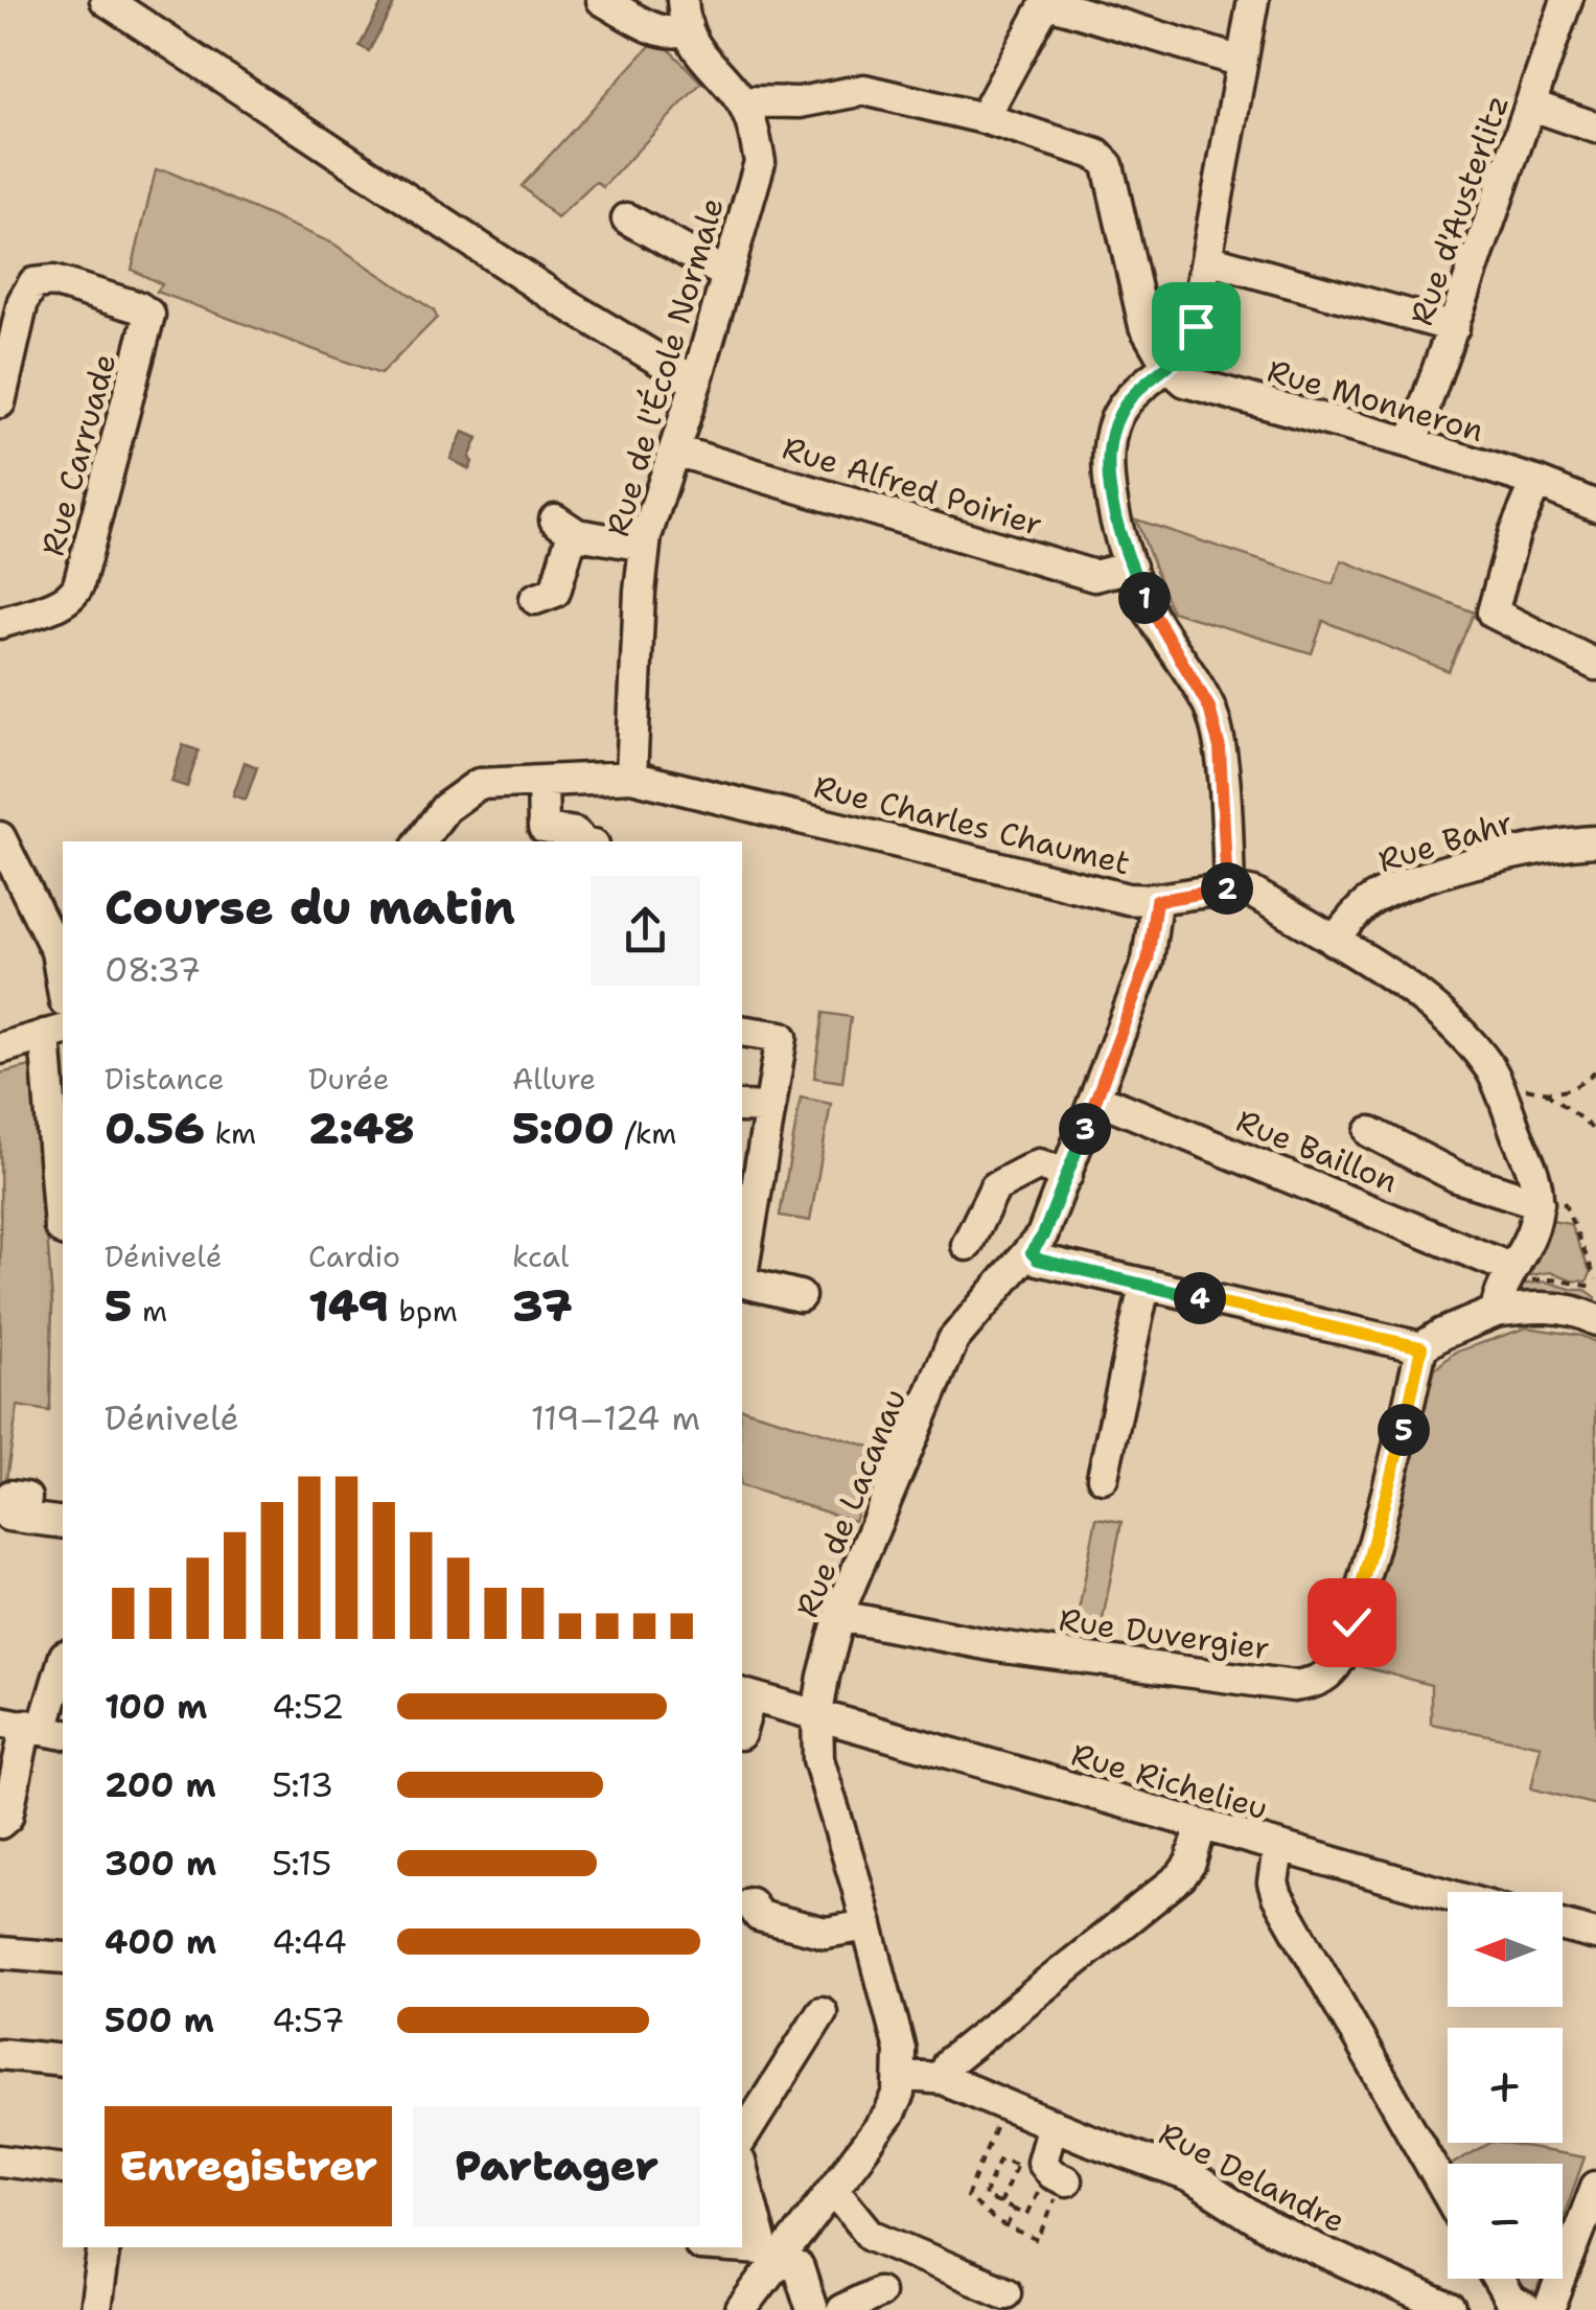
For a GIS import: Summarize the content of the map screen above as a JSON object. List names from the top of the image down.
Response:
{
  "streets": {
    "street": [
      "Rue d'Austerlitz",
      "Rue de l'École Normale",
      "Rue Monneron",
      "Rue Carruade",
      "Rue Alfred Poirier",
      "Rue Charles Chaumet",
      "Rue Bahr",
      "Rue Baillon",
      "Rue de Lacanau",
      "Rue Duvergier",
      "Rue Richelieu",
      "Rue Delandre"
    ]
  },
  "crossings": [
    ["Rue d'Austerlitz", "Rue Monneron"],
    ["Rue de l'École Normale", "Rue Alfred Poirier"],
    ["Rue de l'École Normale", "Rue Charles Chaumet"],
    ["Rue Charles Chaumet", "Rue Bahr"],
    ["Rue Charles Chaumet", "Rue de Lacanau"],
    ["Rue Baillon", "Rue de Lacanau"],
    ["Rue de Lacanau", "Rue Duvergier"],
    ["Rue de Lacanau", "Rue Richelieu"],
    ["Rue de Lacanau", "Rue Delandre"]
  ],
  "north": "left",
  "page": {
    "pins": [
      "1",
      "2",
      "3",
      "4",
      "5"
    ],
    "heading": ["Course du matin", "08:37"],
    "stats": [
      ["Distance", "0.56 km"],
      ["Durée", "2:48"],
      ["Allure", "5:00 /km"],
      ["Dénivelé", "5 m"],
      ["Cardio", "149 bpm"],
      ["kcal", "37"]
    ],
    "chart": ["Dénivelé", "119–124 m"],
    "list": [
      {
        "name": "100 m",
        "note": "4:52"
      },
      {
        "name": "200 m",
        "note": "5:13"
      },
      {
        "name": "300 m",
        "note": "5:15"
      },
      {
        "name": "400 m",
        "note": "4:44"
      },
      {
        "name": "500 m",
        "note": "4:57"
      }
    ],
    "map_buttons": ["+", "−"],
    "buttons": ["Enregistrer", "Partager"]
  }
}
